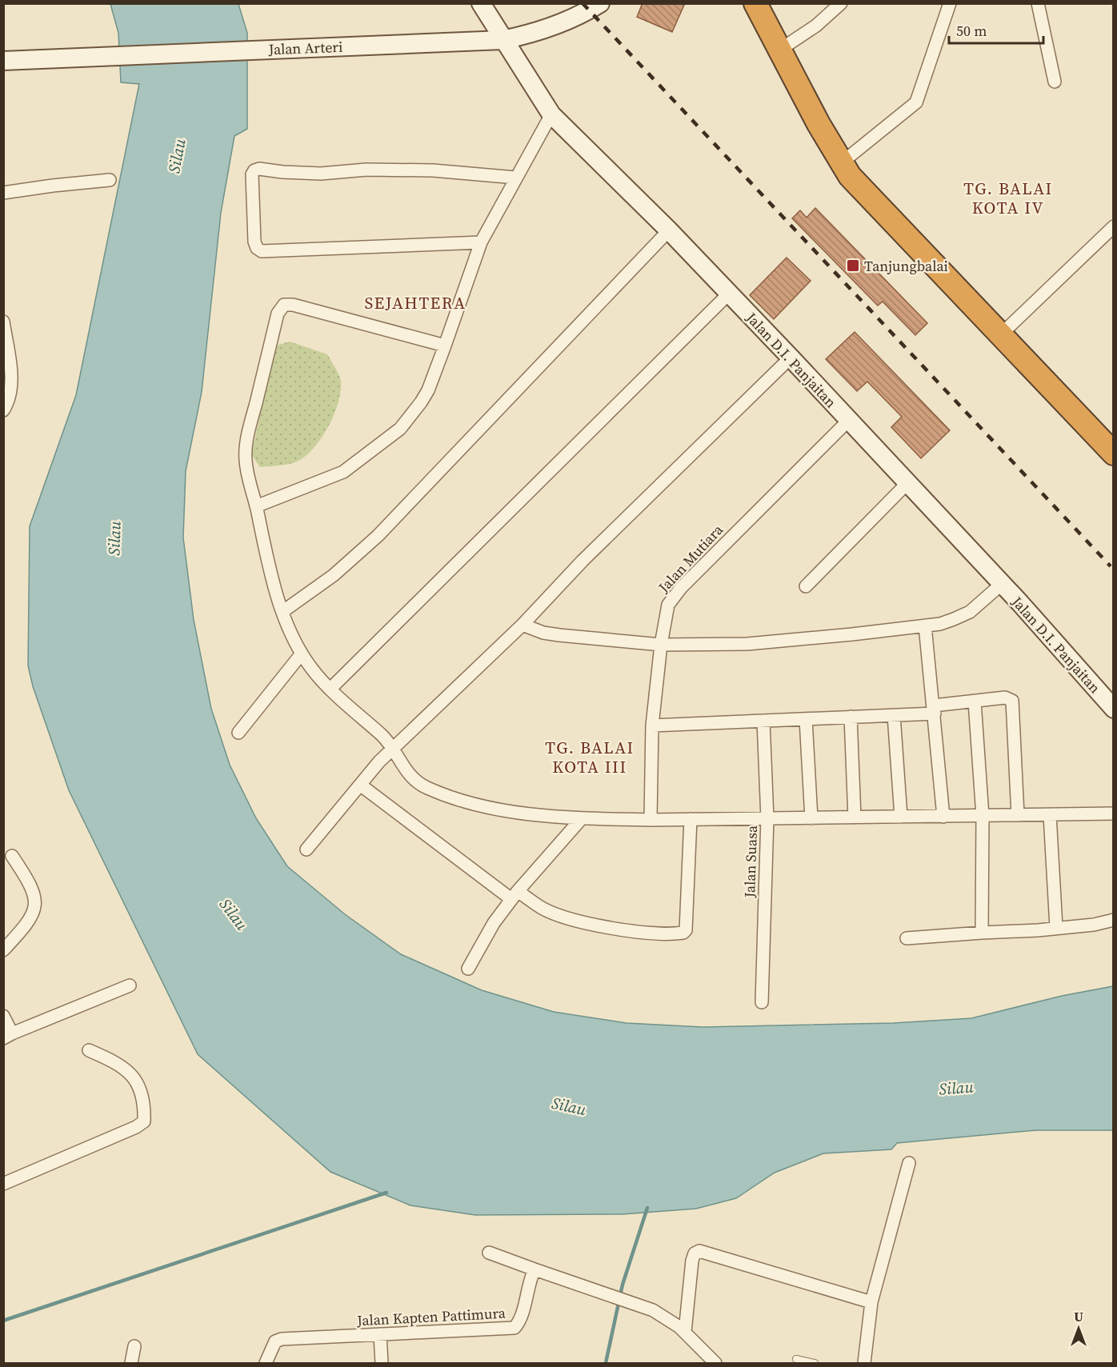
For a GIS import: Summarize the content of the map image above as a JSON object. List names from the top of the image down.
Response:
{
  "streets": {
    "main road": ["Jalan Arteri", "Jalan D.I. Panjaitan"],
    "street": ["Jalan Mutiara", "Jalan Suasa", "Jalan Kapten Pattimura"]
  },
  "crossings": [
    ["Jalan Arteri", "Jalan D.I. Panjaitan"],
    ["Jalan D.I. Panjaitan", "Jalan Mutiara"]
  ],
  "districts": ["TG. BALAI KOTA IV", "SEJAHTERA", "TG. BALAI KOTA III"],
  "water": ["Silau"],
  "places": {
    "transit": ["Tanjungbalai"]
  },
  "scale_bar": "50 m",
  "north": "top"
}
